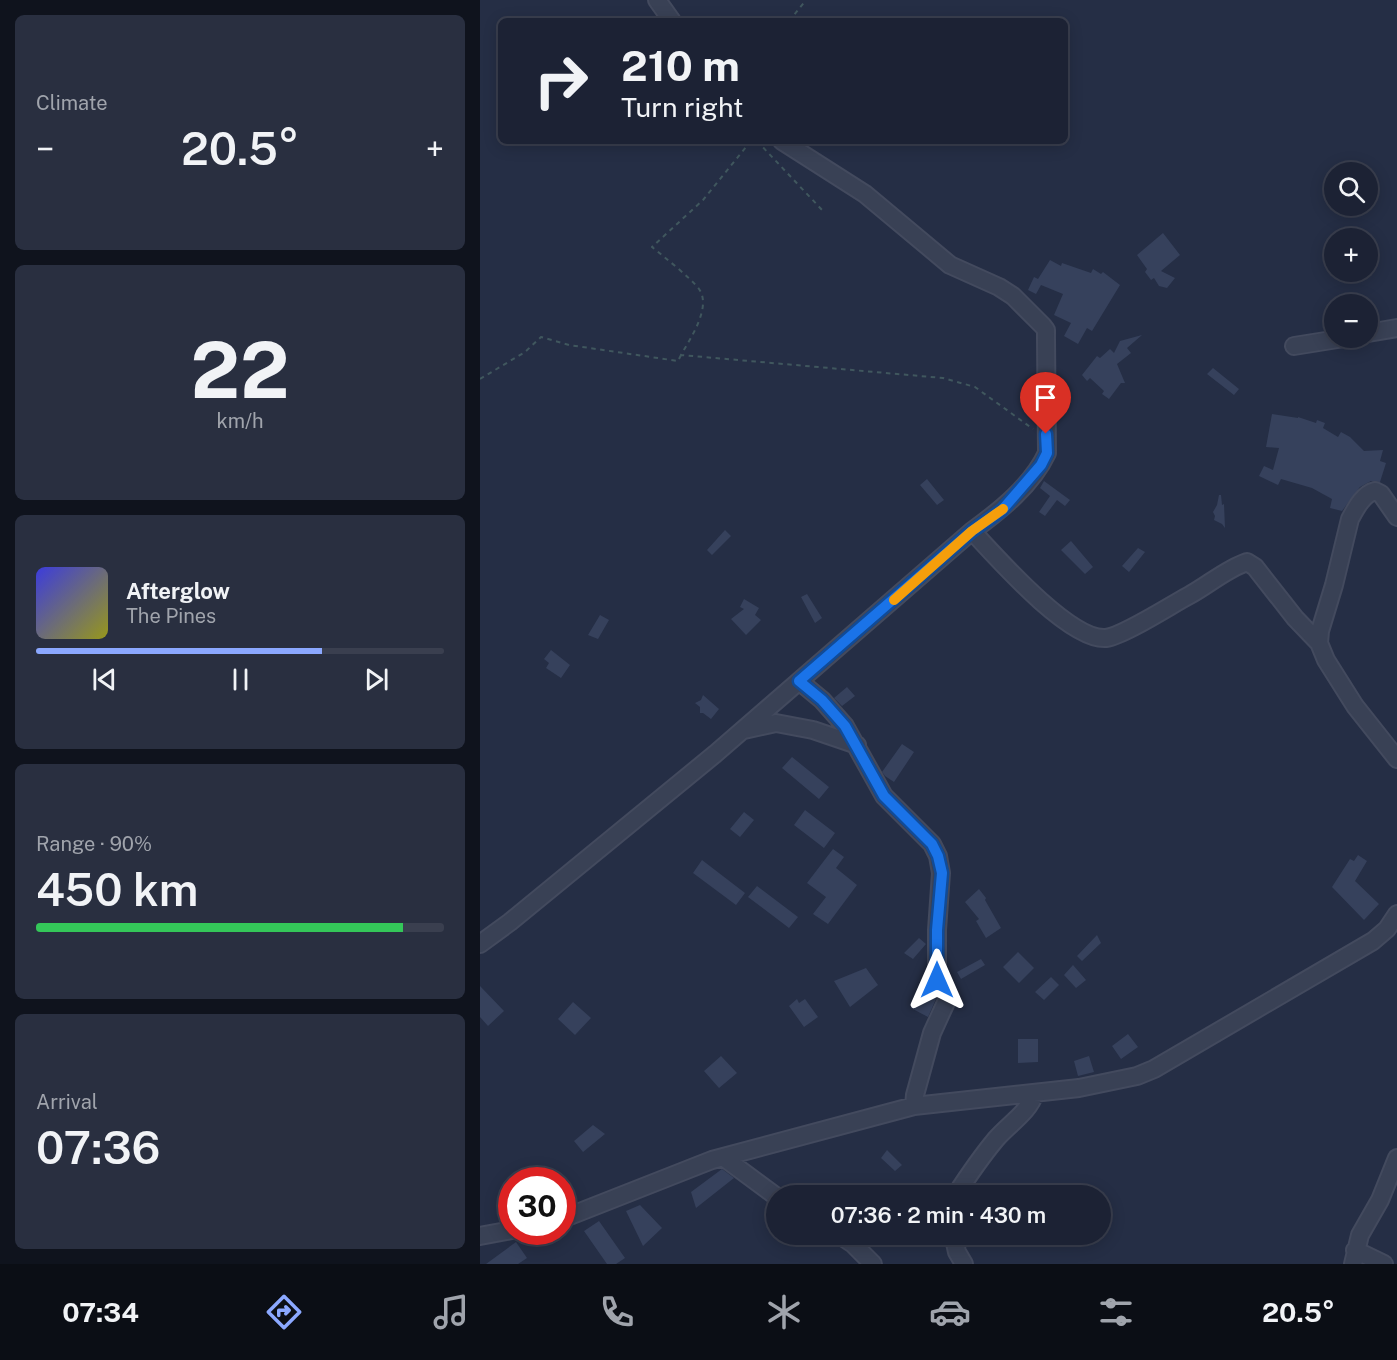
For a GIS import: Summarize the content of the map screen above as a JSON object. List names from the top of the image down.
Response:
{
  "page": {
    "tile": [
      "Climate",
      ["22", "km/h"],
      ["Range · 90%", "450 km"],
      ["Arrival", "07:36"]
    ],
    "turn": ["210 m", "Turn right"],
    "heat": ["−", "20.5°", "+"],
    "map_buttons": ["+", "−"],
    "song": ["Afterglow", "The Pines"],
    "limit": "30",
    "trip": "07:36 · 2 min · 430 m",
    "tabs": ["07:34", "20.5°"]
  }
}
